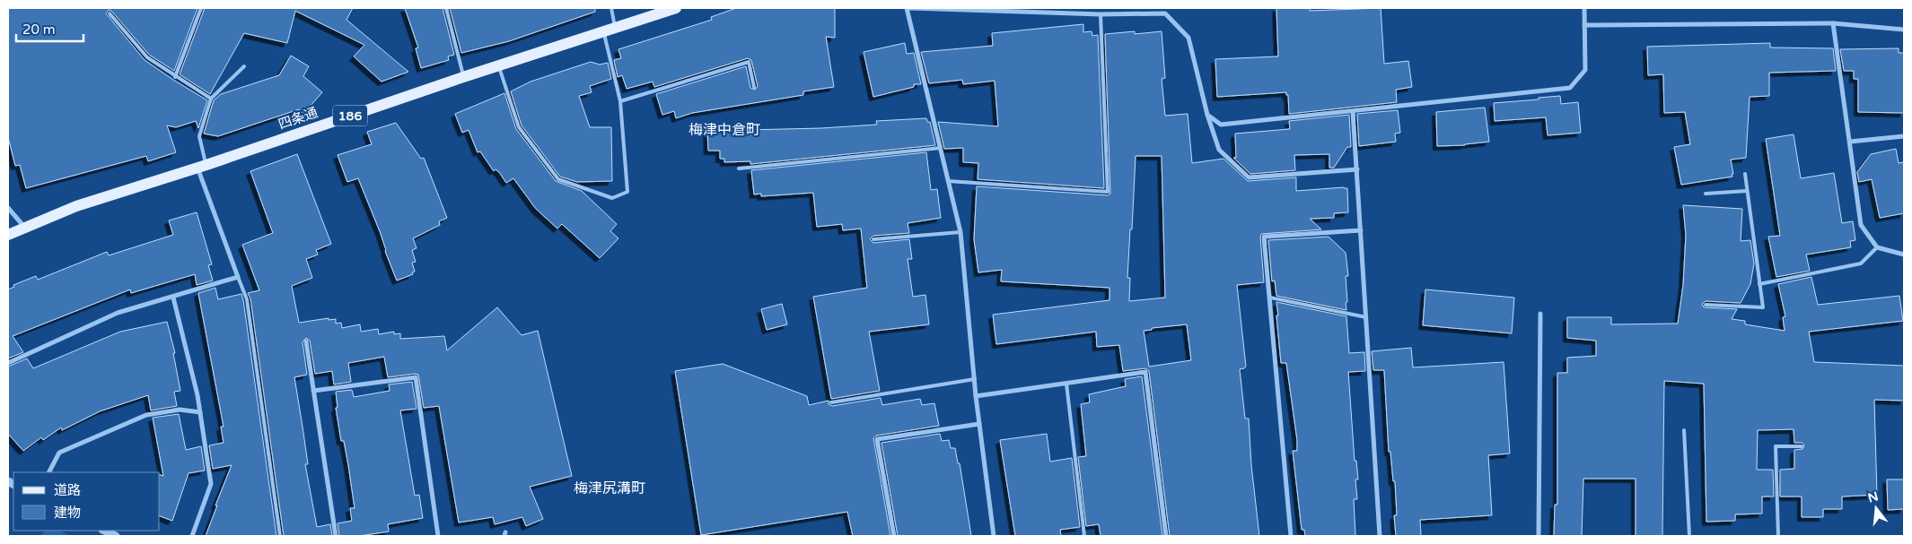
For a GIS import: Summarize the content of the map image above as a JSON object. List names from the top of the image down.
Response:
{
  "streets": {
    "main road": ["186", "四条通"]
  },
  "districts": ["梅津中倉町", "梅津尻溝町"],
  "legend": ["道路", "建物"],
  "scale_bar": "20 m",
  "north": "top"
}
